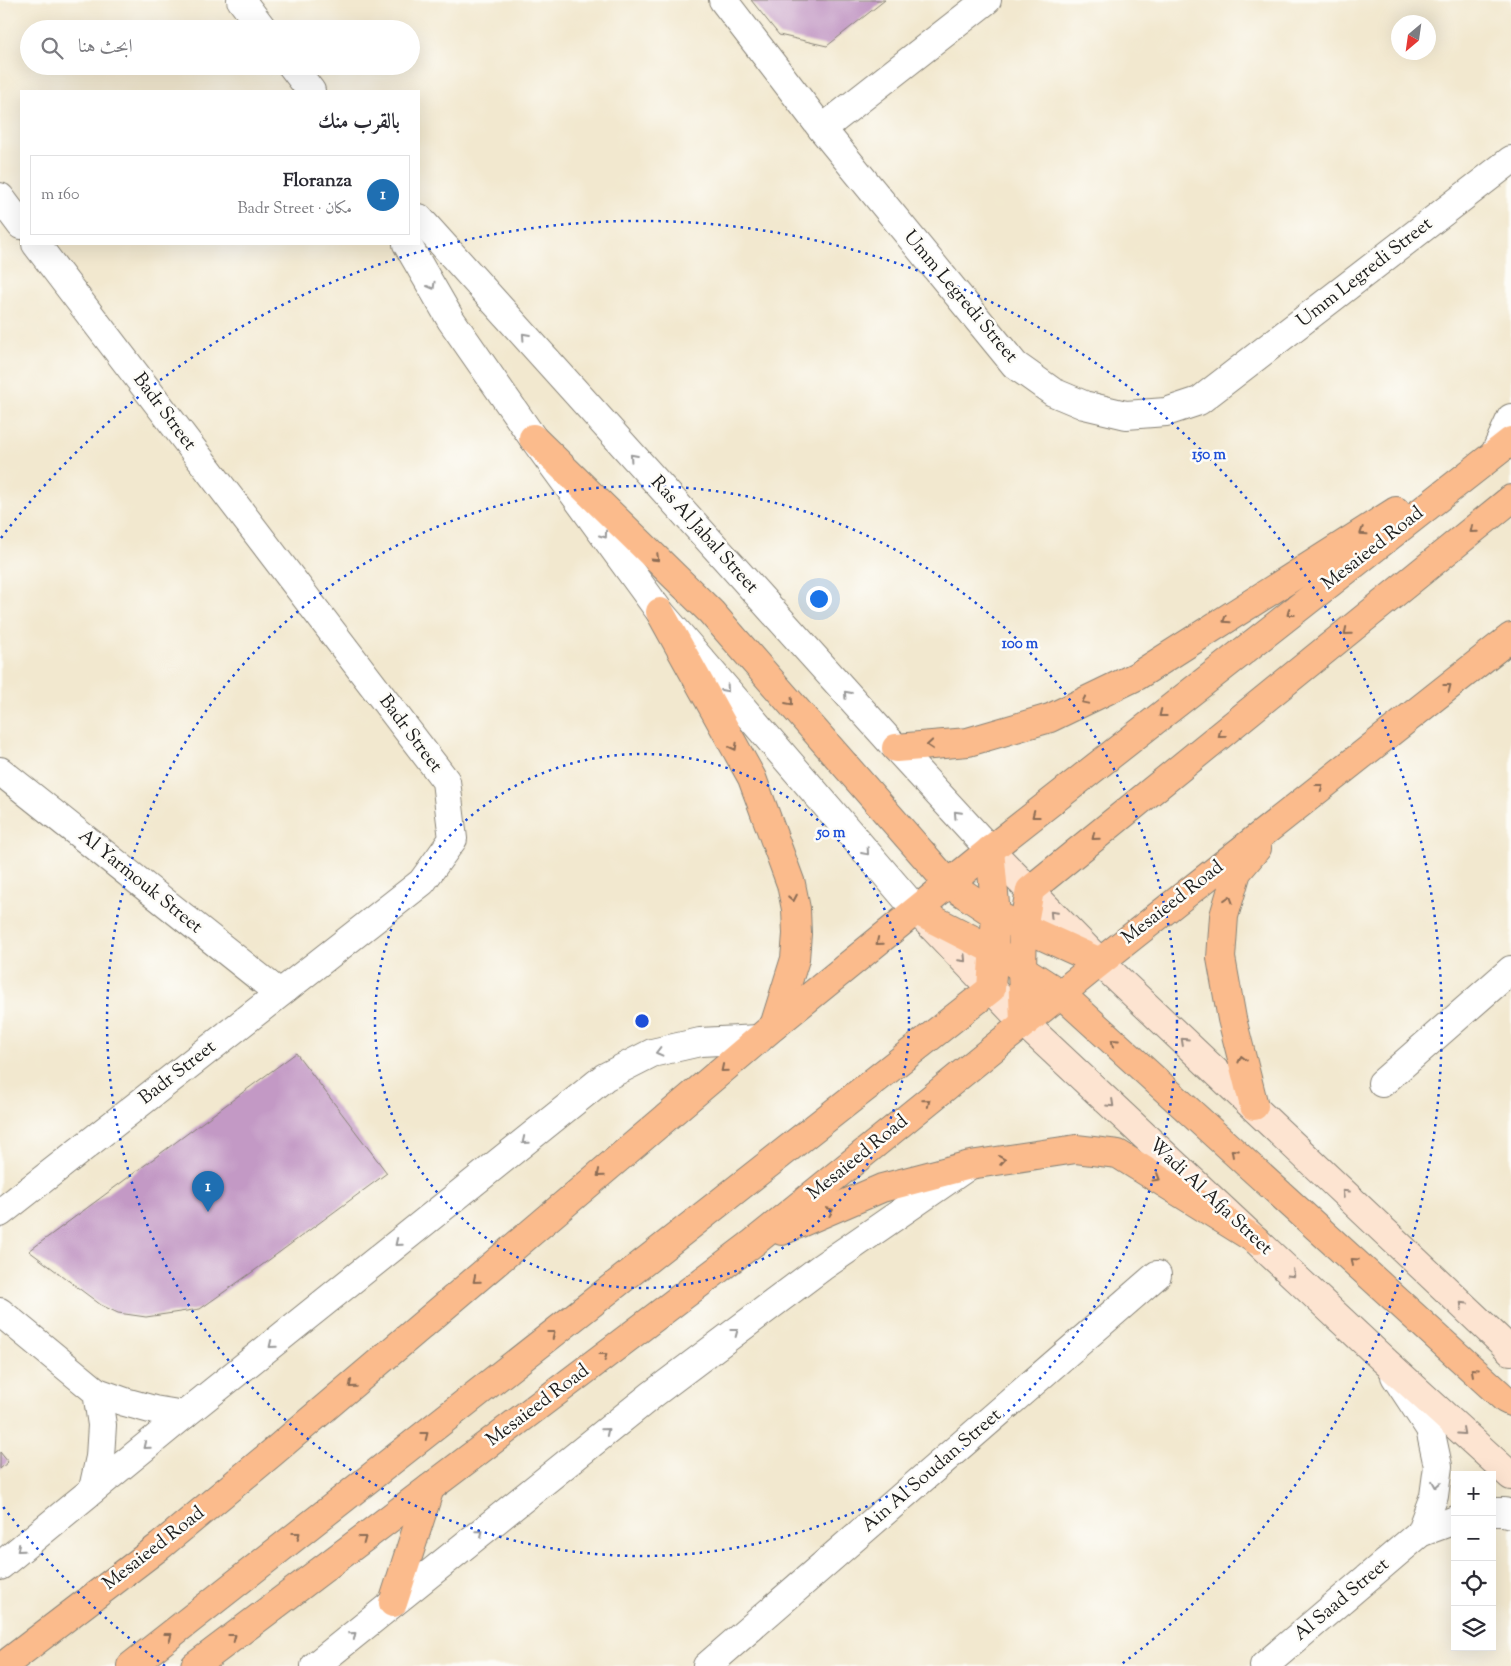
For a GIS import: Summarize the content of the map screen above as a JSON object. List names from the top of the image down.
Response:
{
  "streets": {
    "highway": ["Mesaieed Road"],
    "main road": ["Wadi Al Afja Street"],
    "street": [
      "Umm Legredi Street",
      "Badr Street",
      "Ras Al Jabal Street",
      "Al Yarmouk Street",
      "Ain Al Soudan Street",
      "Al Saad Street"
    ]
  },
  "crossings": [
    ["Badr Street", "Al Yarmouk Street"],
    ["Ras Al Jabal Street", "Mesaieed Road"],
    ["Mesaieed Road", "Wadi Al Afja Street"],
    ["Wadi Al Afja Street", "Al Saad Street"]
  ],
  "one_way": ["Al Saad Street"],
  "north": "bottom left",
  "page": {
    "search": "ابحث هنا",
    "heading": "بالقرب منك",
    "list": [
      {
        "mark": "1",
        "name": "Floranza",
        "note": "مكان · Badr Street",
        "value": "160 m"
      }
    ],
    "pins": "1",
    "map_buttons": ["+", "−"]
  },
  "rings": ["150 m", "100 m", "50 m"]
}
